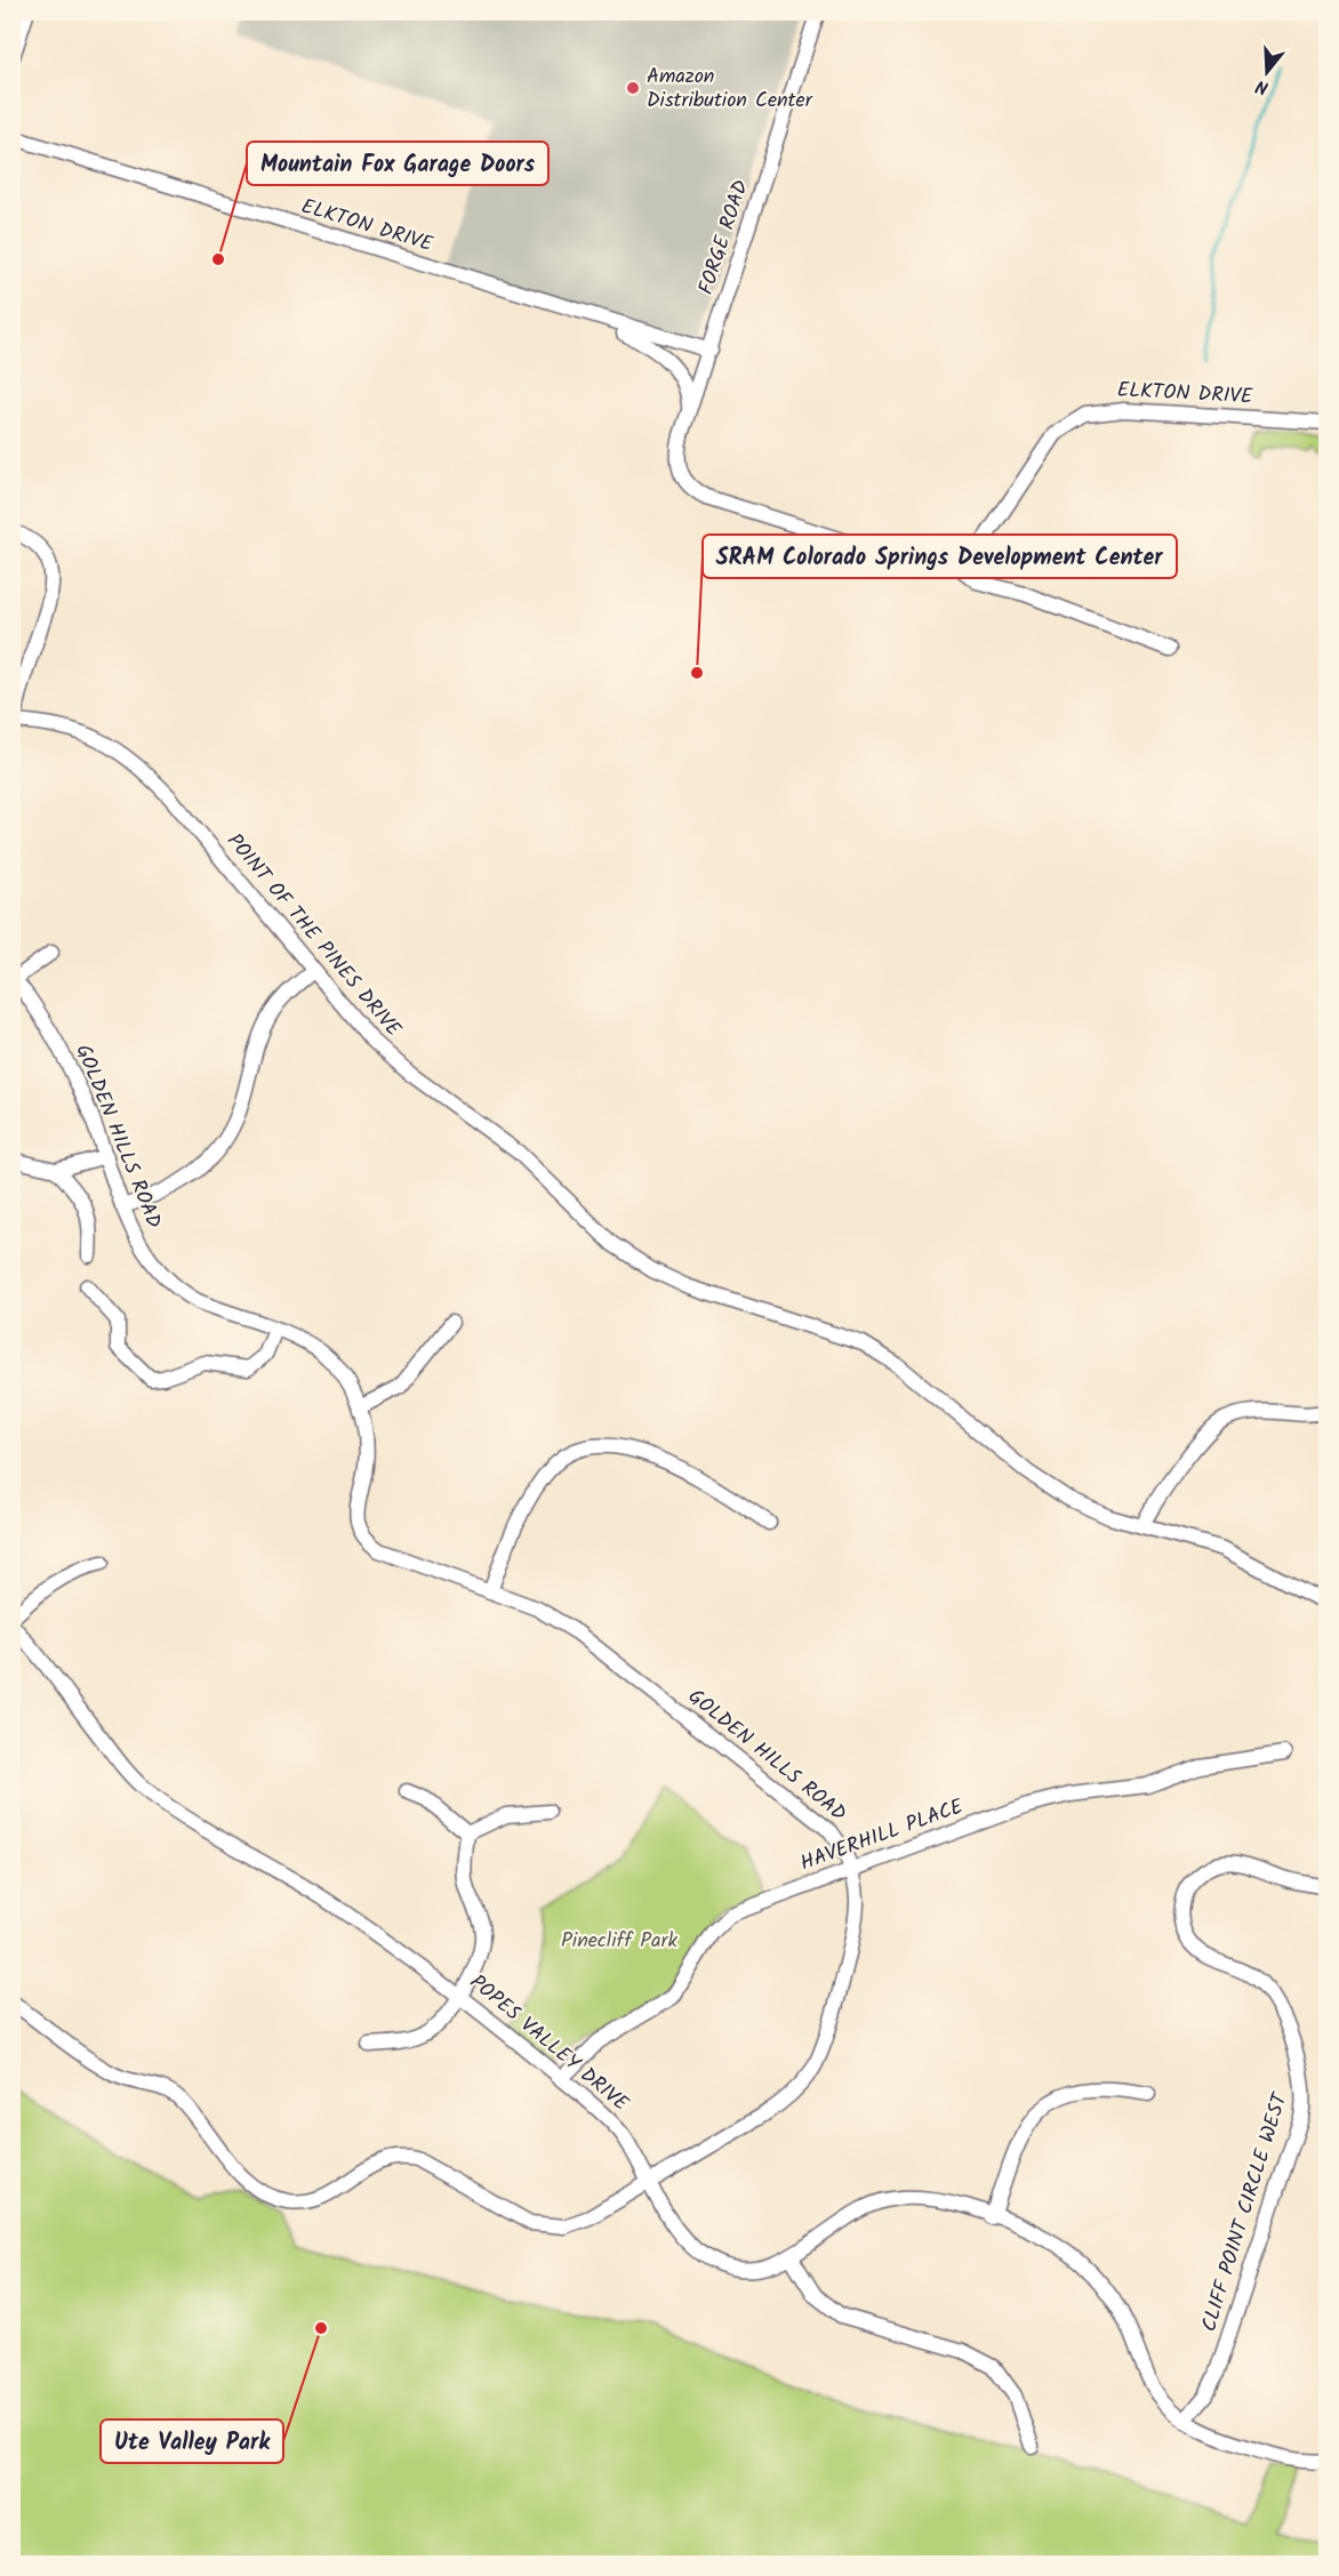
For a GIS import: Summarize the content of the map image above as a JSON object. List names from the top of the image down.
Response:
{
  "streets": {
    "street": [
      "ELKTON DRIVE",
      "FORGE ROAD",
      "POINT OF THE PINES DRIVE",
      "GOLDEN HILLS ROAD",
      "HAVERHILL PLACE",
      "POPES VALLEY DRIVE",
      "CLIFF POINT CIRCLE WEST"
    ]
  },
  "crossings": [
    ["ELKTON DRIVE", "FORGE ROAD"],
    ["GOLDEN HILLS ROAD", "HAVERHILL PLACE"],
    ["GOLDEN HILLS ROAD", "POPES VALLEY DRIVE"],
    ["HAVERHILL PLACE", "POPES VALLEY DRIVE"],
    ["POPES VALLEY DRIVE", "CLIFF POINT CIRCLE WEST"]
  ],
  "parks": ["Pinecliff Park"],
  "places": [
    "Amazon Distribution Center",
    "Mountain Fox Garage Doors",
    "SRAM Colorado Springs Development Center",
    "Ute Valley Park"
  ],
  "north": "bottom"
}
